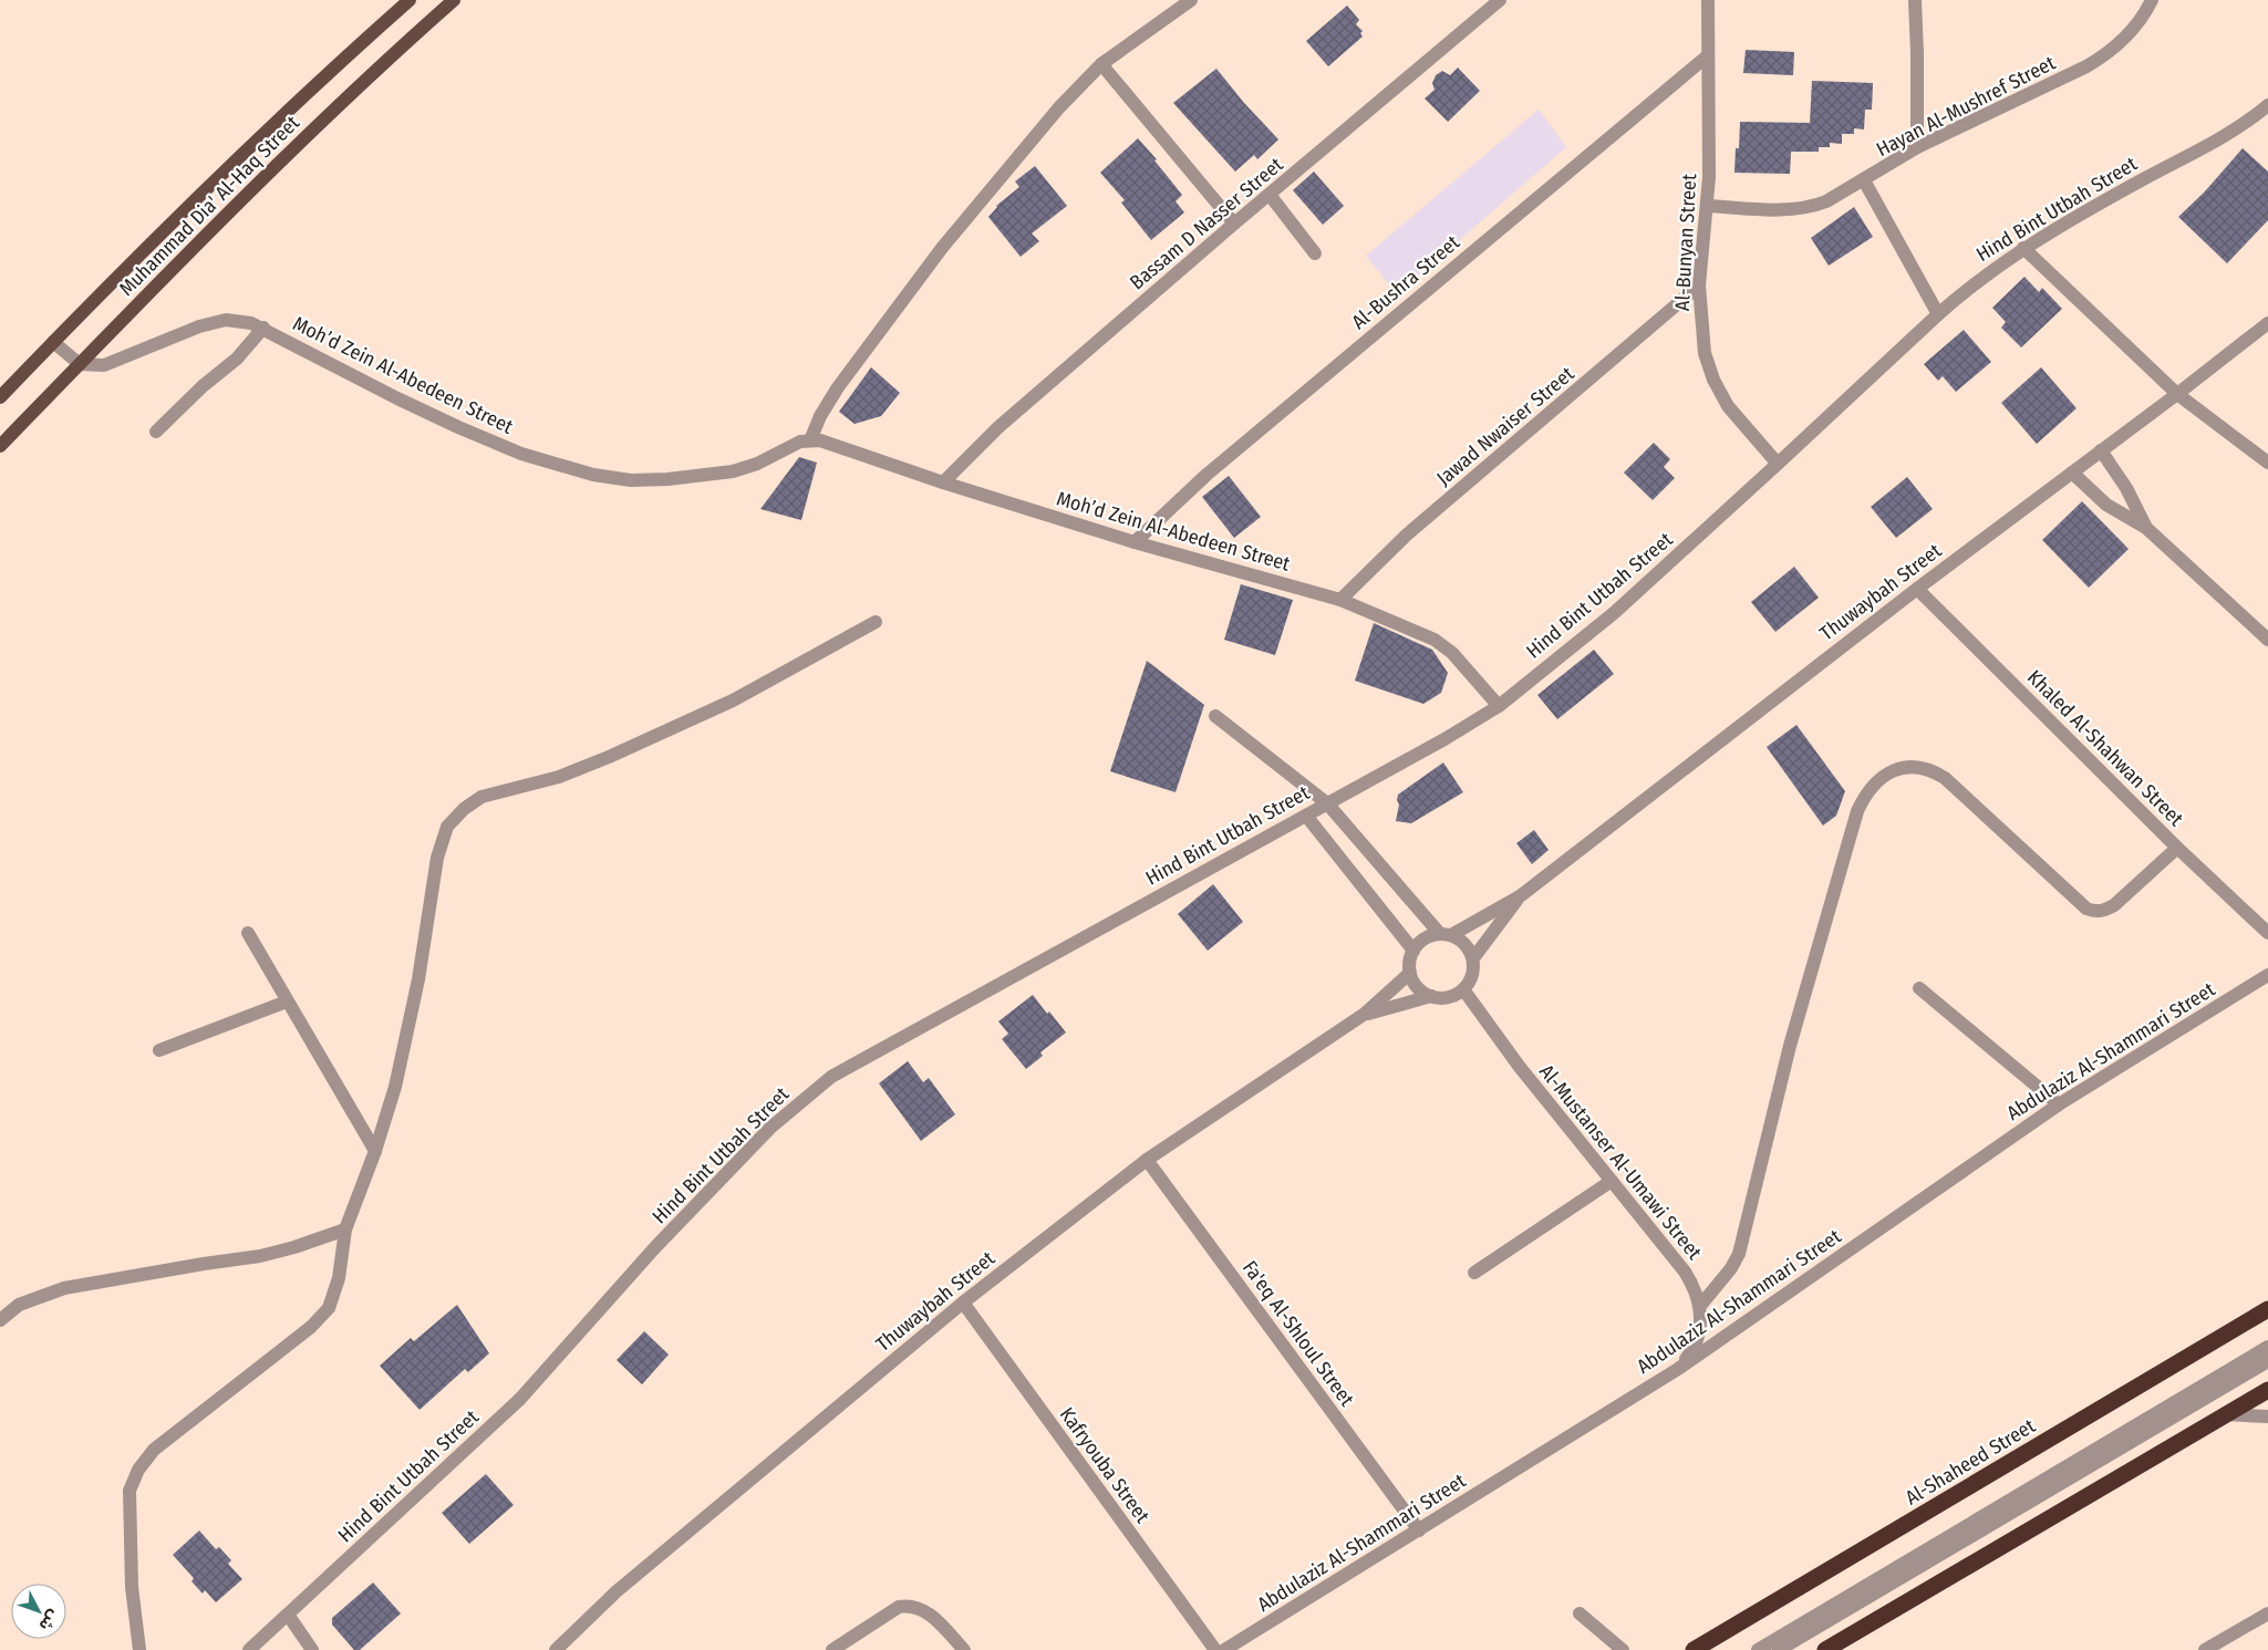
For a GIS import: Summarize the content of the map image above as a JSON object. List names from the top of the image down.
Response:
{
  "streets": {
    "highway": ["Al-Shaheed Street"],
    "main road": ["Muhammad Dia' Al-Haq Street"],
    "street": [
      "Hayan Al-Mushref Street",
      "Hind Bint Utbah Street",
      "Bassam D Nasser Street",
      "Al-Bunyan Street",
      "Al-Bushra Street",
      "Moh’d Zein Al-Abedeen Street",
      "Jawad Nwaiser Street",
      "Thuwaybah Street",
      "Khaled Al-Shahwan Street",
      "Abdulaziz Al-Shammari Street",
      "Al-Mustanser Al-Umawi Street",
      "Fa'eq Al-Shloul Street",
      "Kafryouba Street"
    ]
  },
  "crossings": [
    ["Hayan Al-Mushref Street", "Al-Bunyan Street"],
    ["Muhammad Dia' Al-Haq Street", "Moh’d Zein Al-Abedeen Street"],
    ["Hind Bint Utbah Street", "Al-Bunyan Street"],
    ["Hind Bint Utbah Street", "Moh’d Zein Al-Abedeen Street"],
    ["Bassam D Nasser Street", "Moh’d Zein Al-Abedeen Street"],
    ["Al-Bunyan Street", "Al-Bushra Street"],
    ["Al-Bunyan Street", "Jawad Nwaiser Street"],
    ["Al-Bushra Street", "Moh’d Zein Al-Abedeen Street"],
    ["Moh’d Zein Al-Abedeen Street", "Jawad Nwaiser Street"],
    ["Thuwaybah Street", "Khaled Al-Shahwan Street"],
    ["Thuwaybah Street", "Al-Mustanser Al-Umawi Street"],
    ["Thuwaybah Street", "Fa'eq Al-Shloul Street"],
    ["Thuwaybah Street", "Kafryouba Street"],
    ["Abdulaziz Al-Shammari Street", "Al-Mustanser Al-Umawi Street"],
    ["Abdulaziz Al-Shammari Street", "Fa'eq Al-Shloul Street"]
  ],
  "north": "bottom right"
}
